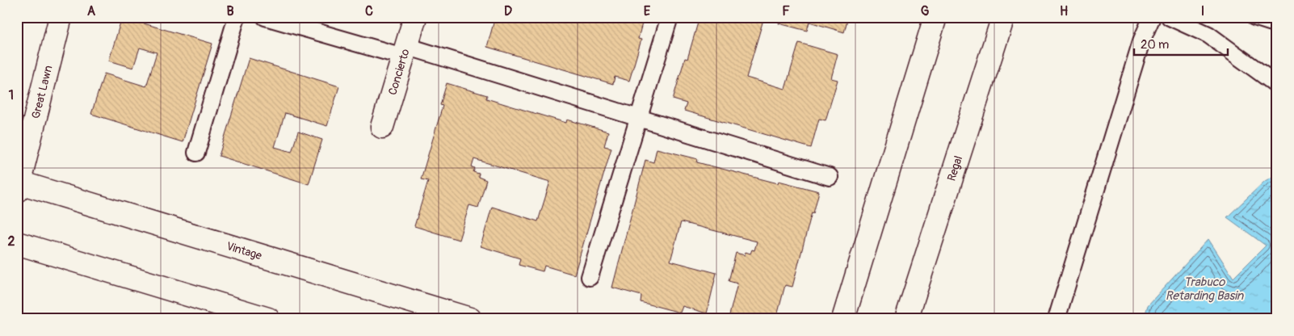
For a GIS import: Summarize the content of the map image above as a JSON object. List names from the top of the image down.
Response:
{
  "streets": {
    "street": [
      "Concierto",
      "Great Lawn",
      "Regal",
      "Vintage"
    ]
  },
  "crossings": [
    ["Great Lawn", "Vintage"]
  ],
  "water": ["Trabuco Retarding Basin"],
  "scale_bar": "20 m",
  "grid": {
    "columns": [
      "A",
      "B",
      "C",
      "D",
      "E",
      "F",
      "G",
      "H",
      "I"
    ],
    "rows": ["1", "2"]
  }
}
